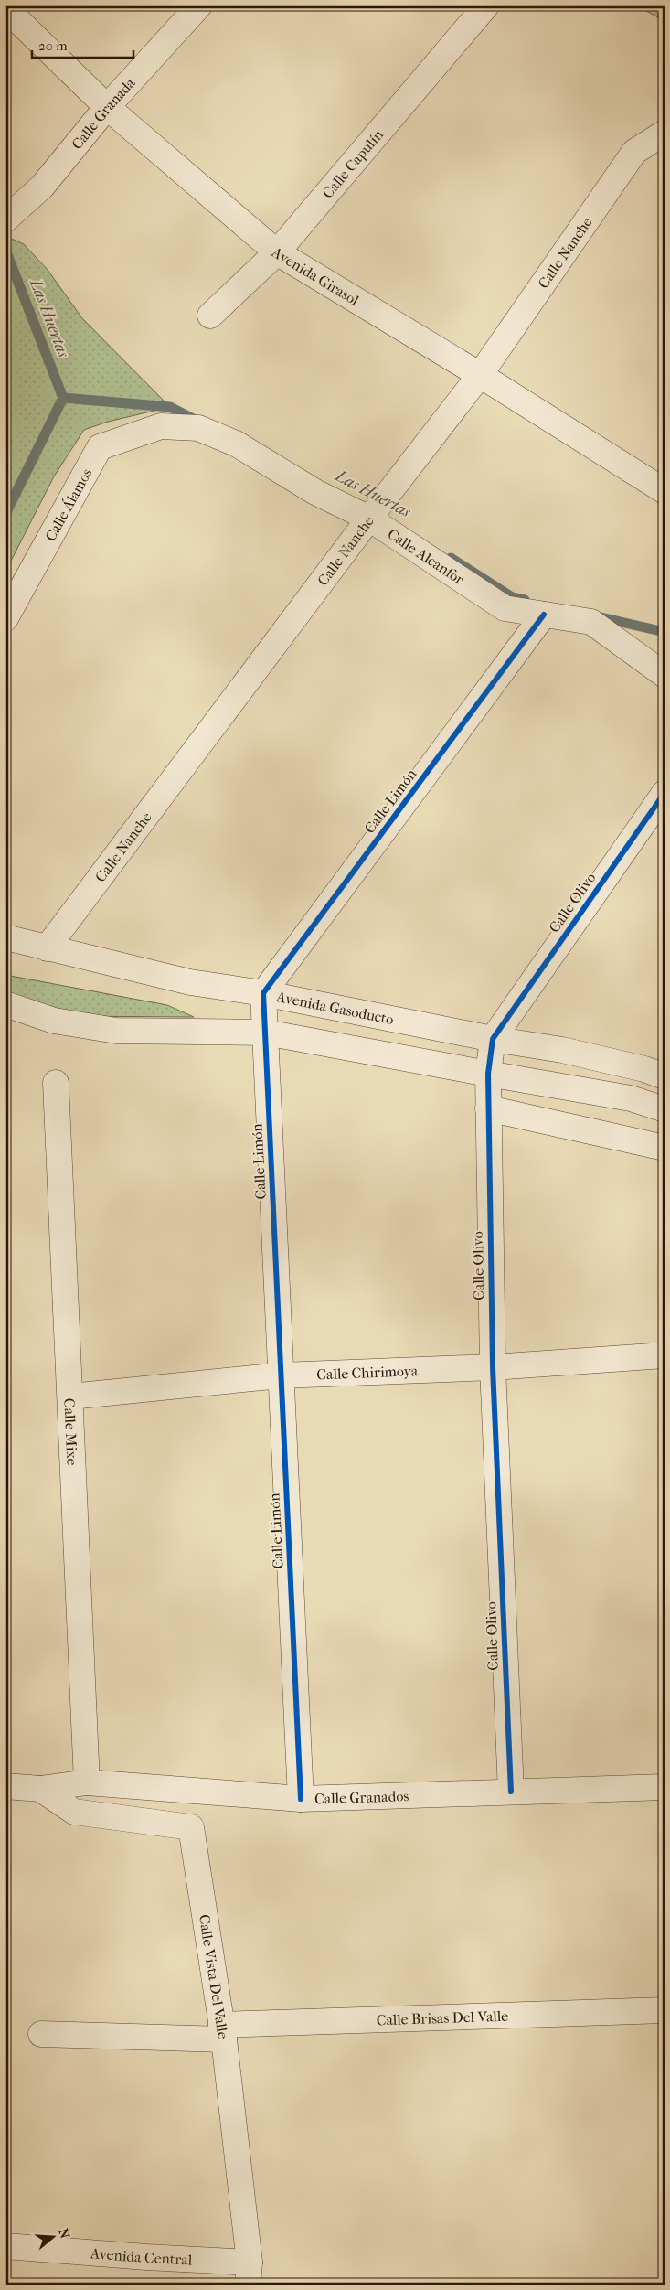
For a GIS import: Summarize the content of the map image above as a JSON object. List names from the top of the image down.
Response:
{
  "streets": {
    "street": [
      "Calle Granada",
      "Calle Capulín",
      "Calle Nanche",
      "Avenida Girasol",
      "Calle Álamos",
      "Calle Alcanfor",
      "Calle Limón",
      "Calle Olivo",
      "Avenida Gasoducto",
      "Calle Chirimoya",
      "Calle Mixe",
      "Calle Granados",
      "Calle Vista Del Valle",
      "Calle Brisas Del Valle",
      "Avenida Central"
    ]
  },
  "crossings": [
    ["Calle Granada", "Avenida Girasol"],
    ["Calle Capulín", "Avenida Girasol"],
    ["Calle Nanche", "Avenida Girasol"],
    ["Calle Nanche", "Calle Alcanfor"],
    ["Calle Nanche", "Avenida Gasoducto"],
    ["Calle Álamos", "Calle Alcanfor"],
    ["Calle Alcanfor", "Calle Limón"],
    ["Calle Limón", "Avenida Gasoducto"],
    ["Calle Limón", "Calle Chirimoya"],
    ["Calle Limón", "Calle Granados"],
    ["Calle Olivo", "Avenida Gasoducto"],
    ["Calle Olivo", "Calle Chirimoya"],
    ["Calle Olivo", "Calle Granados"],
    ["Calle Chirimoya", "Calle Mixe"],
    ["Calle Mixe", "Calle Granados"],
    ["Calle Granados", "Calle Vista Del Valle"],
    ["Calle Vista Del Valle", "Calle Brisas Del Valle"],
    ["Calle Vista Del Valle", "Avenida Central"]
  ],
  "water": ["Las Huertas"],
  "scale_bar": "20 m",
  "north": "right"
}
